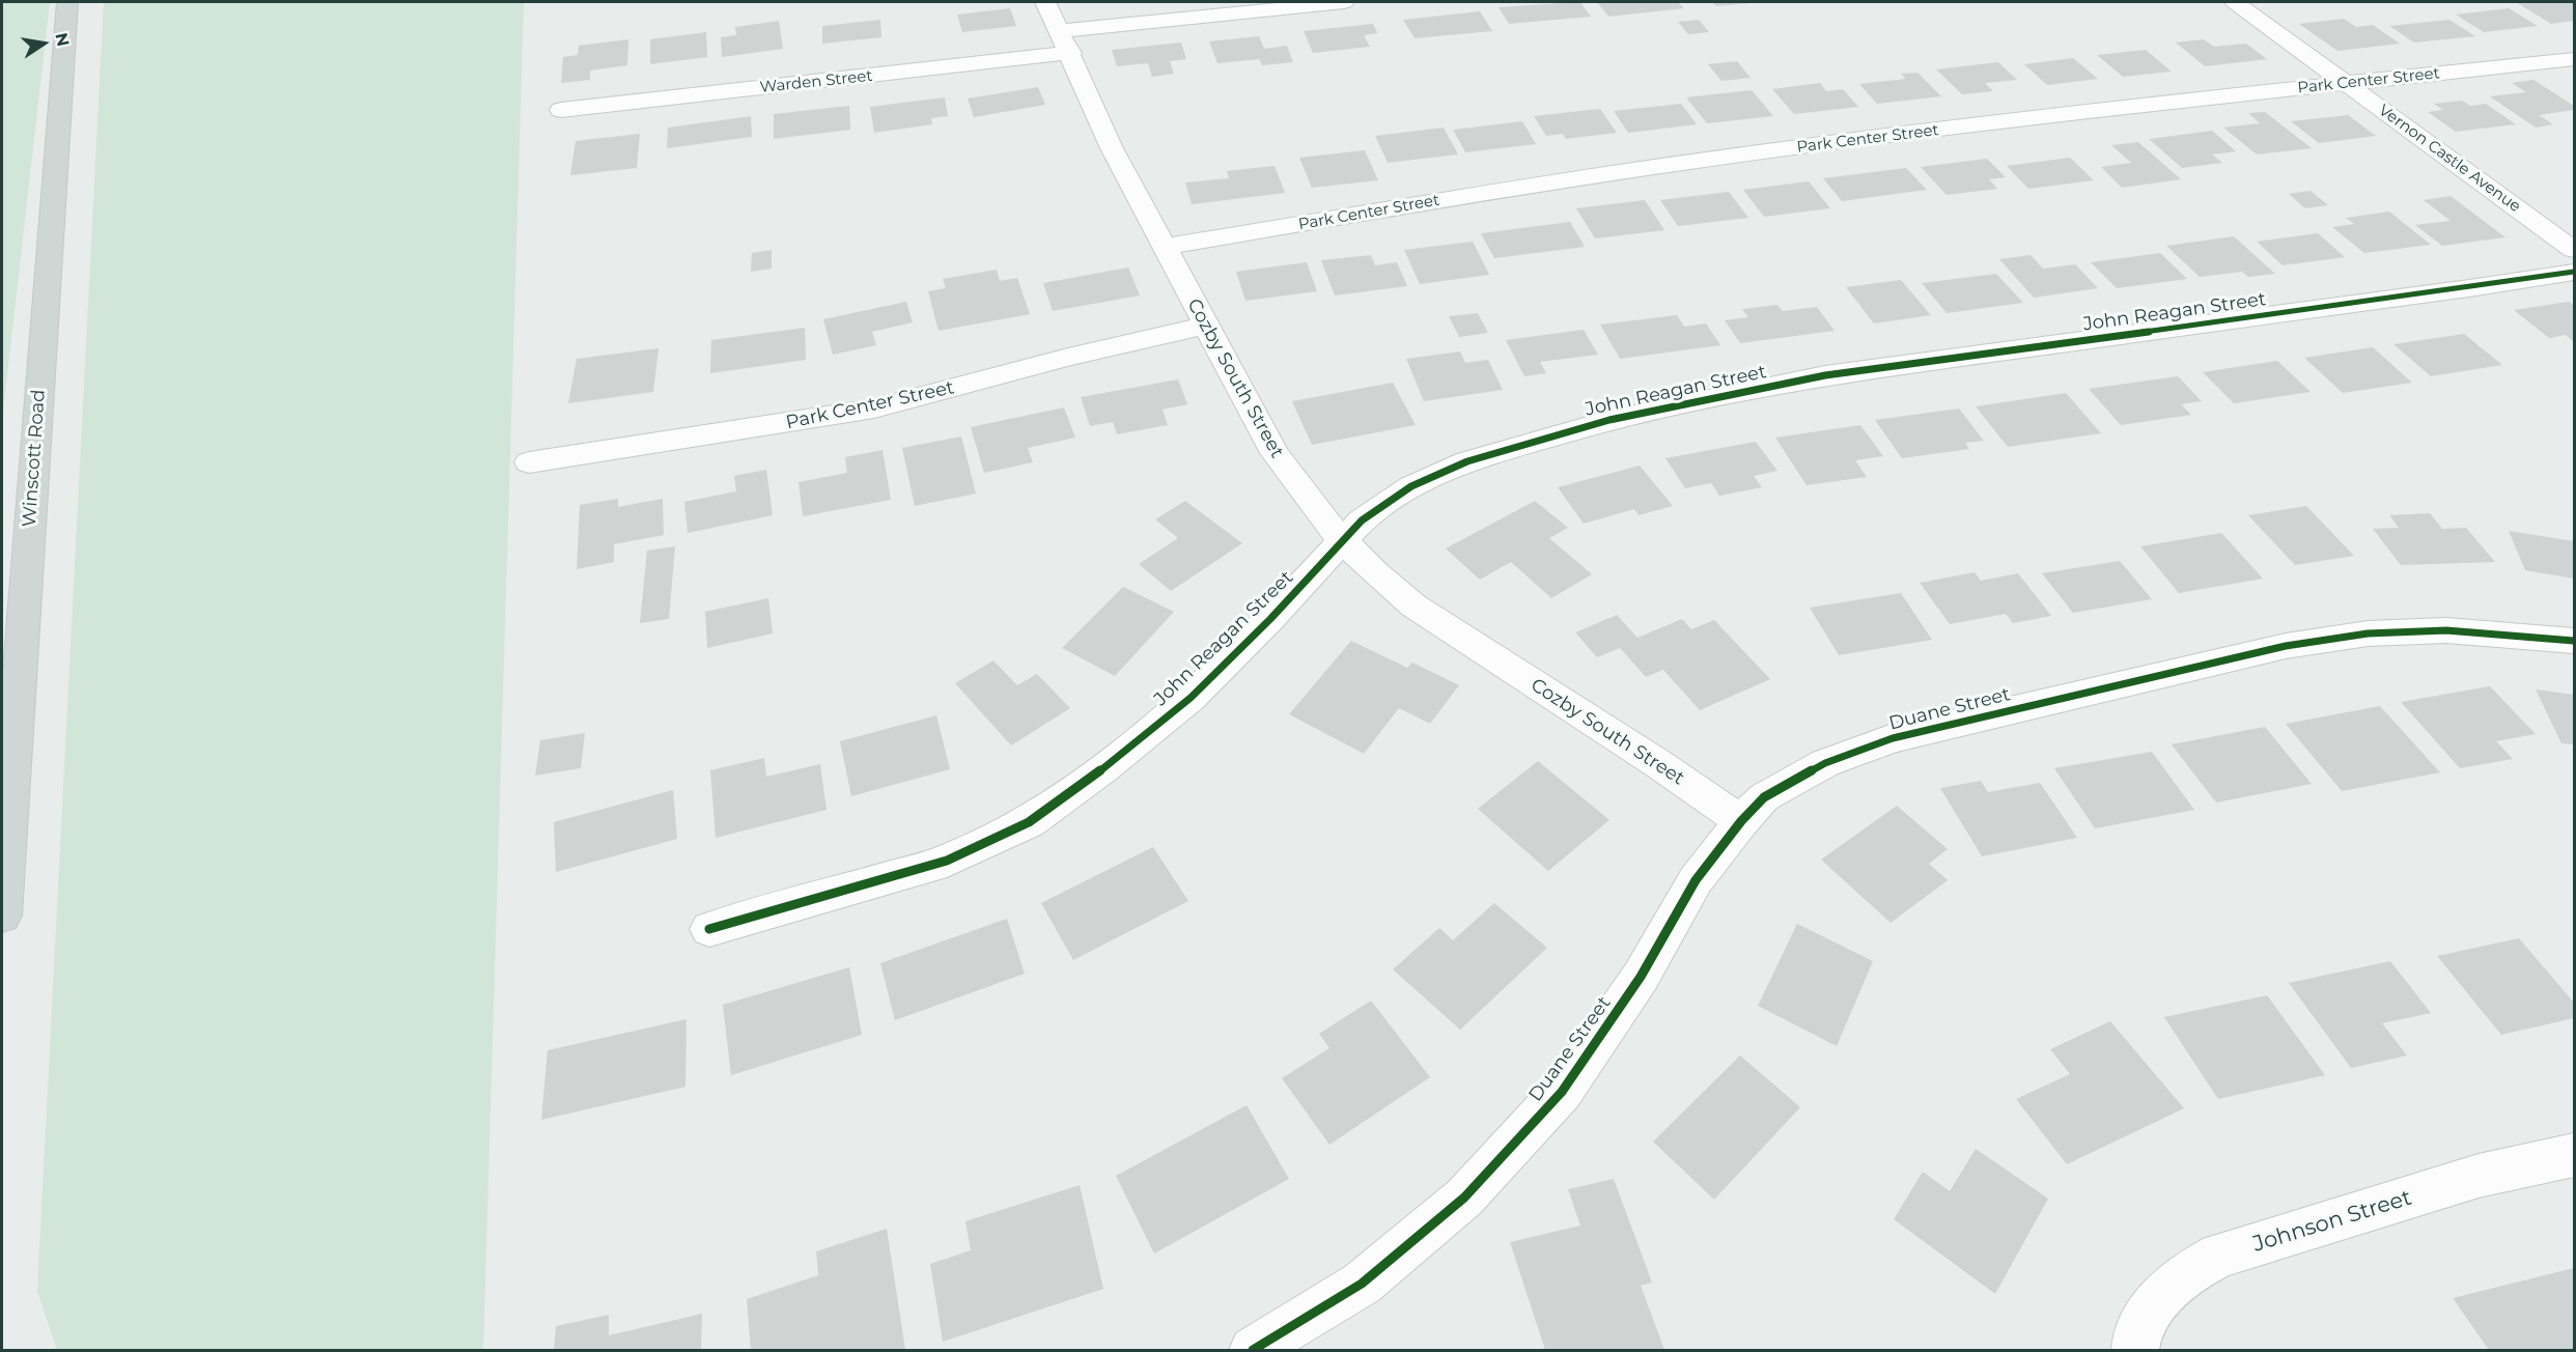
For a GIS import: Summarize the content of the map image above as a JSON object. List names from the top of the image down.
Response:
{
  "streets": {
    "main road": ["Winscott Road"],
    "street": [
      "Park Center Street",
      "Warden Street",
      "Vernon Castle Avenue",
      "John Reagan Street",
      "Cozby South Street",
      "Duane Street",
      "Johnson Street"
    ]
  },
  "crossings": [
    ["Park Center Street", "Vernon Castle Avenue"],
    ["Park Center Street", "Cozby South Street"],
    ["Warden Street", "Cozby South Street"],
    ["John Reagan Street", "Cozby South Street"],
    ["Cozby South Street", "Duane Street"]
  ],
  "north": "right"
}
